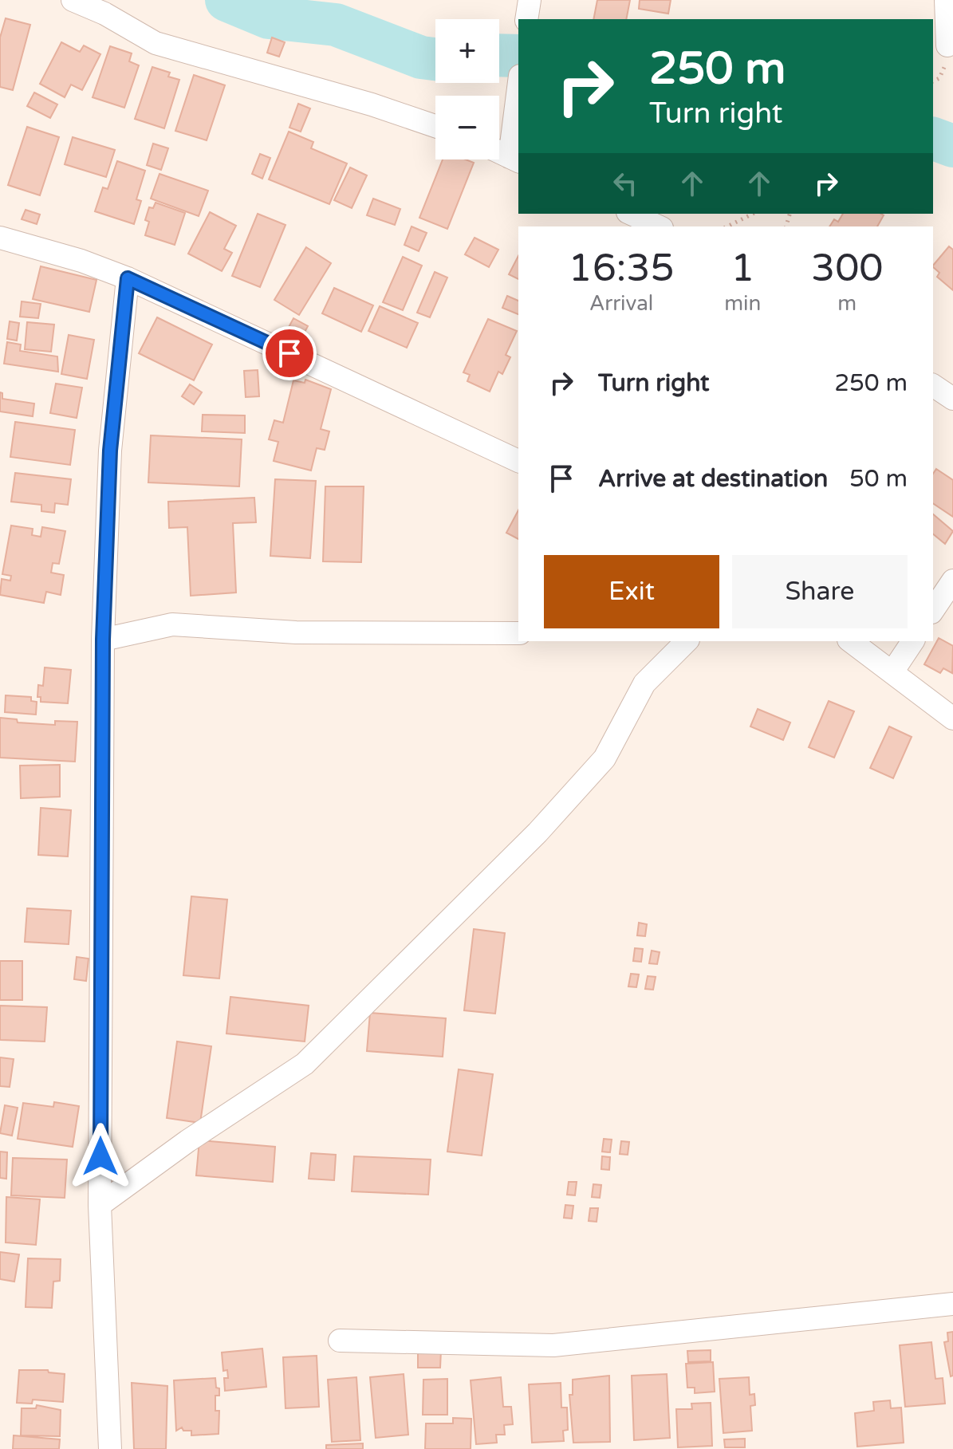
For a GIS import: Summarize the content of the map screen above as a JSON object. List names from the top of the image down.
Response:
{
  "page": {
    "map_buttons": ["+", "−"],
    "turn": ["250 m", "Turn right"],
    "eta": [
      "16:35",
      "Arrival",
      "1",
      "min",
      "300",
      "m"
    ],
    "list": [
      {
        "name": "Turn right",
        "value": "250 m"
      },
      {
        "name": "Arrive at destination",
        "value": "50 m"
      }
    ],
    "buttons": ["Exit", "Share"]
  }
}
